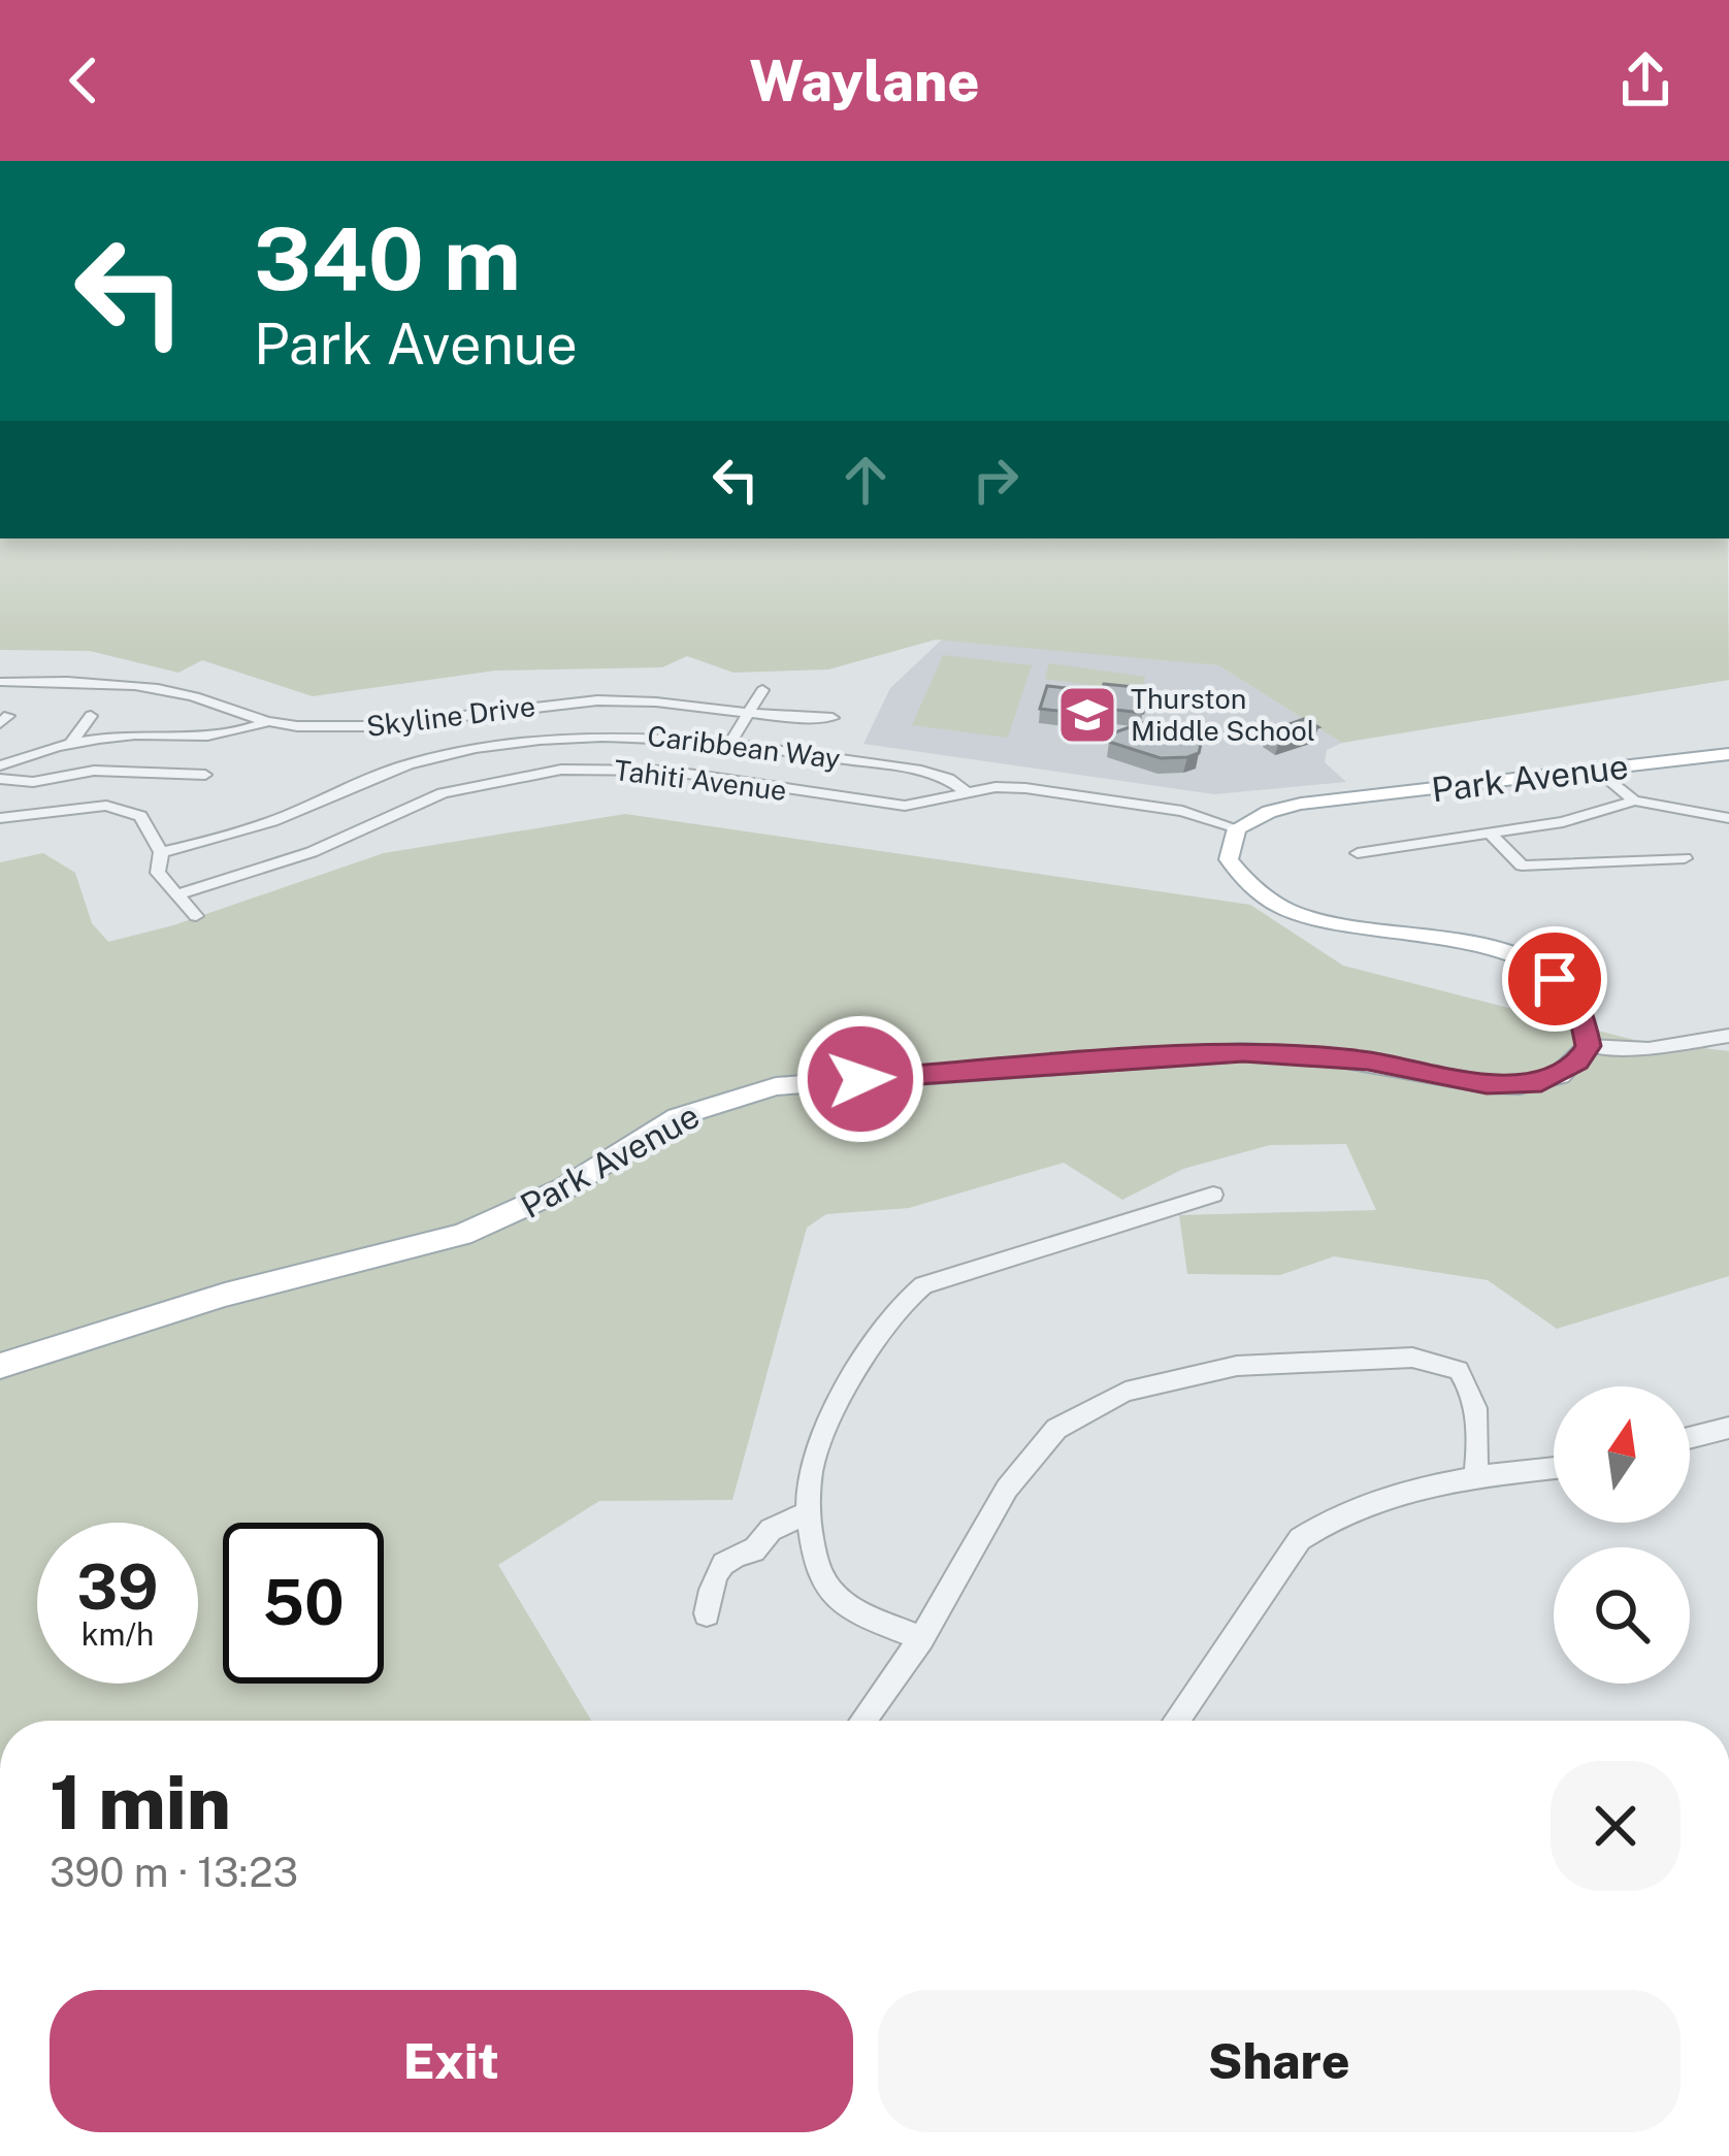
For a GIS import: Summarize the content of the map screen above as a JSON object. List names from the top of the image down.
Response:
{
  "streets": {
    "main road": ["Park Avenue"],
    "street": ["Skyline Drive", "Caribbean Way", "Tahiti Avenue"]
  },
  "crossings": [
    ["Caribbean Way", "Tahiti Avenue"],
    ["Park Avenue", "Tahiti Avenue"]
  ],
  "places": {
    "school or university": ["Thurston Middle School"]
  },
  "north": "top",
  "page": {
    "header": "Waylane",
    "turn": ["340 m", "Park Avenue"],
    "speed": "39 km/h",
    "limit": "50",
    "heading": ["1 min", "390 m · 13:23"],
    "buttons": ["Exit", "Share"]
  }
}
